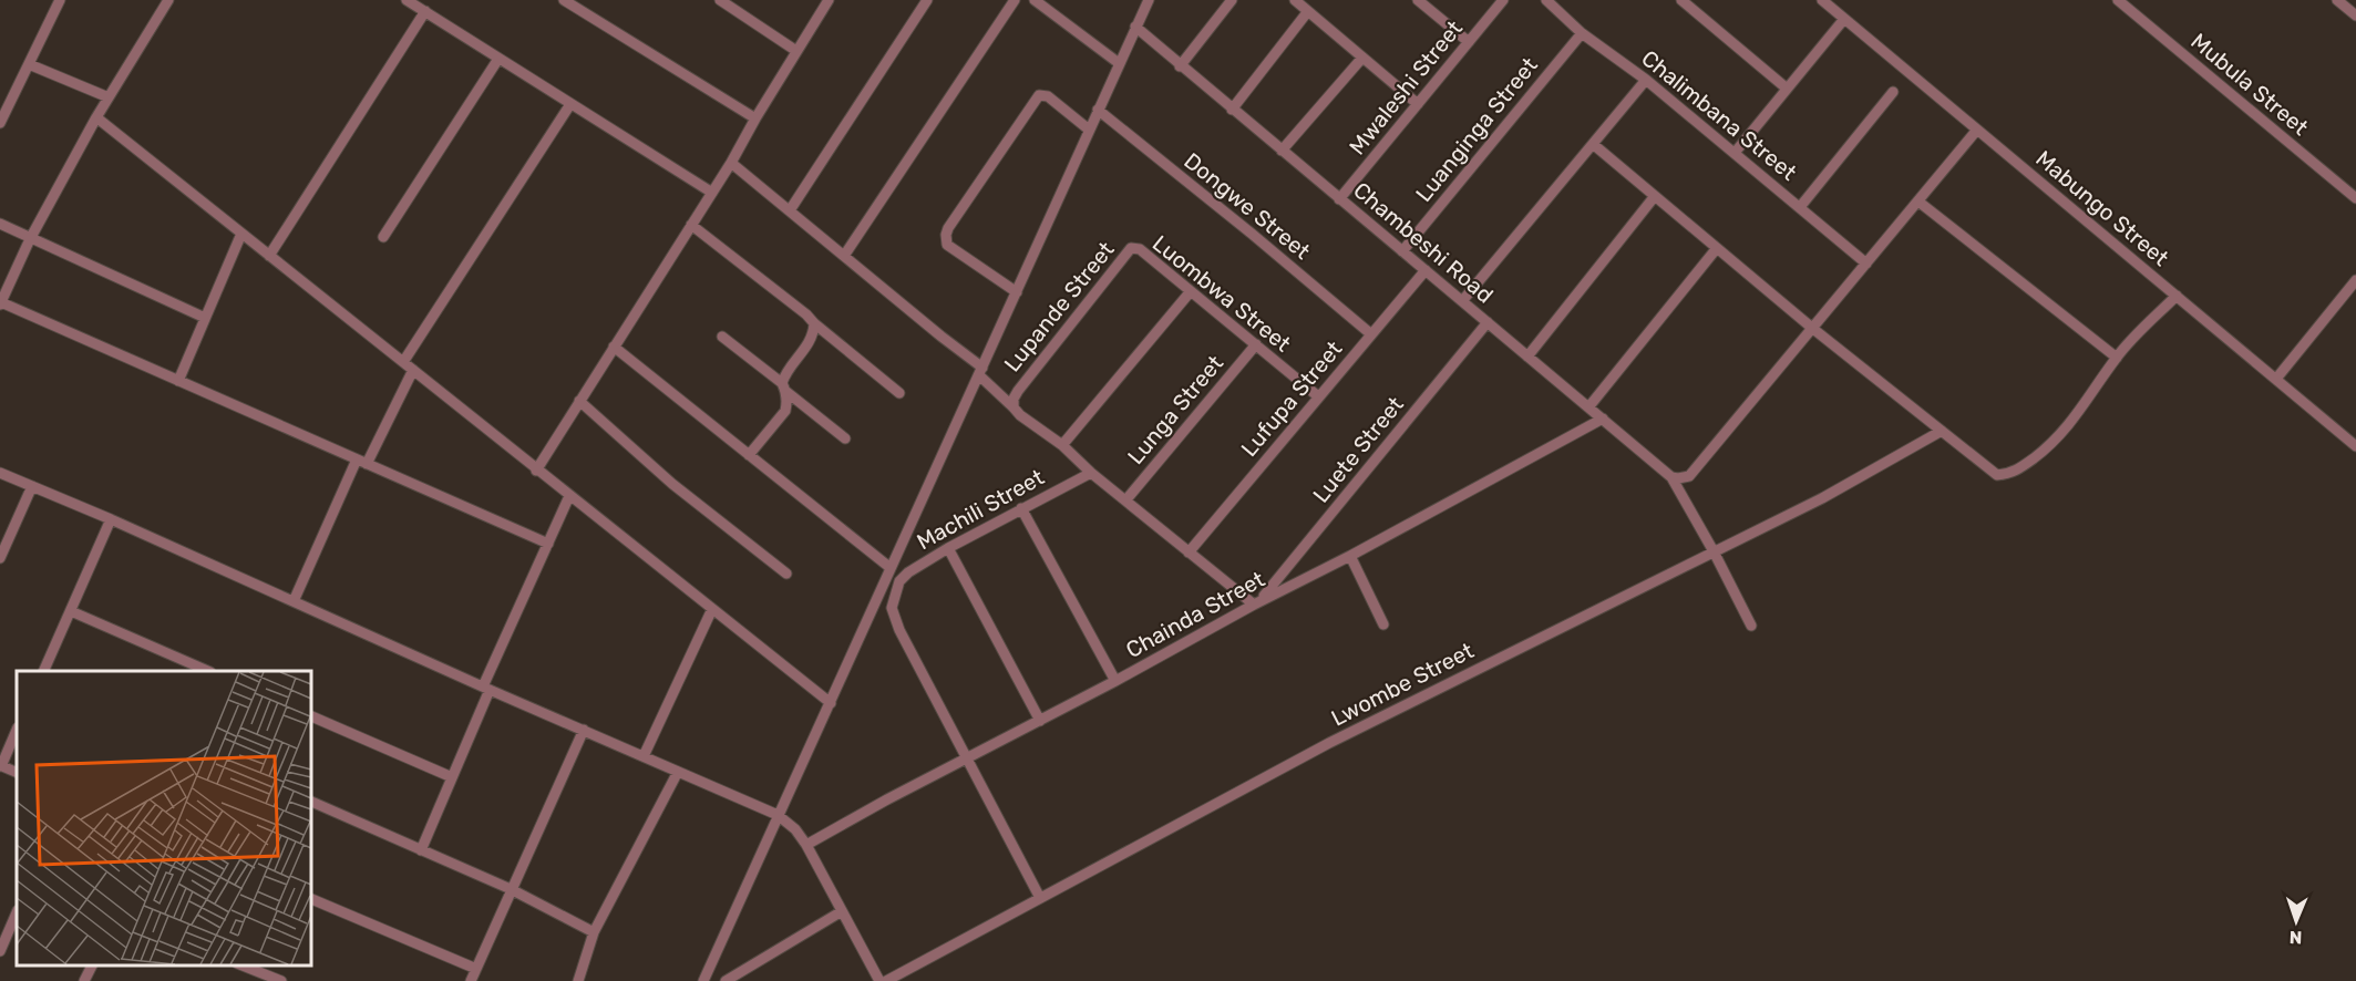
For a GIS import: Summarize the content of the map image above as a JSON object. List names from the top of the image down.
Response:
{
  "streets": {
    "street": [
      "Mubula Street",
      "Mwaleshi Street",
      "Chalimbana Street",
      "Luanginga Street",
      "Dongwe Street",
      "Mabungo Street",
      "Chambeshi Road",
      "Luombwa Street",
      "Lupande Street",
      "Lufupa Street",
      "Lunga Street",
      "Luete Street",
      "Machili Street",
      "Chainda Street",
      "Lwombe Street"
    ]
  },
  "crossings": [
    ["Mwaleshi Street", "Chambeshi Road"],
    ["Chalimbana Street", "Luanginga Street"],
    ["Luanginga Street", "Chambeshi Road"],
    ["Dongwe Street", "Lufupa Street"],
    ["Chambeshi Road", "Lufupa Street"],
    ["Chambeshi Road", "Luete Street"],
    ["Chambeshi Road", "Chainda Street"],
    ["Chambeshi Road", "Lwombe Street"],
    ["Luombwa Street", "Lupande Street"],
    ["Luombwa Street", "Lufupa Street"],
    ["Luombwa Street", "Lunga Street"],
    ["Lupande Street", "Lufupa Street"],
    ["Lupande Street", "Lunga Street"],
    ["Lupande Street", "Luete Street"],
    ["Lupande Street", "Machili Street"],
    ["Lupande Street", "Chainda Street"],
    ["Luete Street", "Chainda Street"]
  ],
  "north": "bottom"
}
